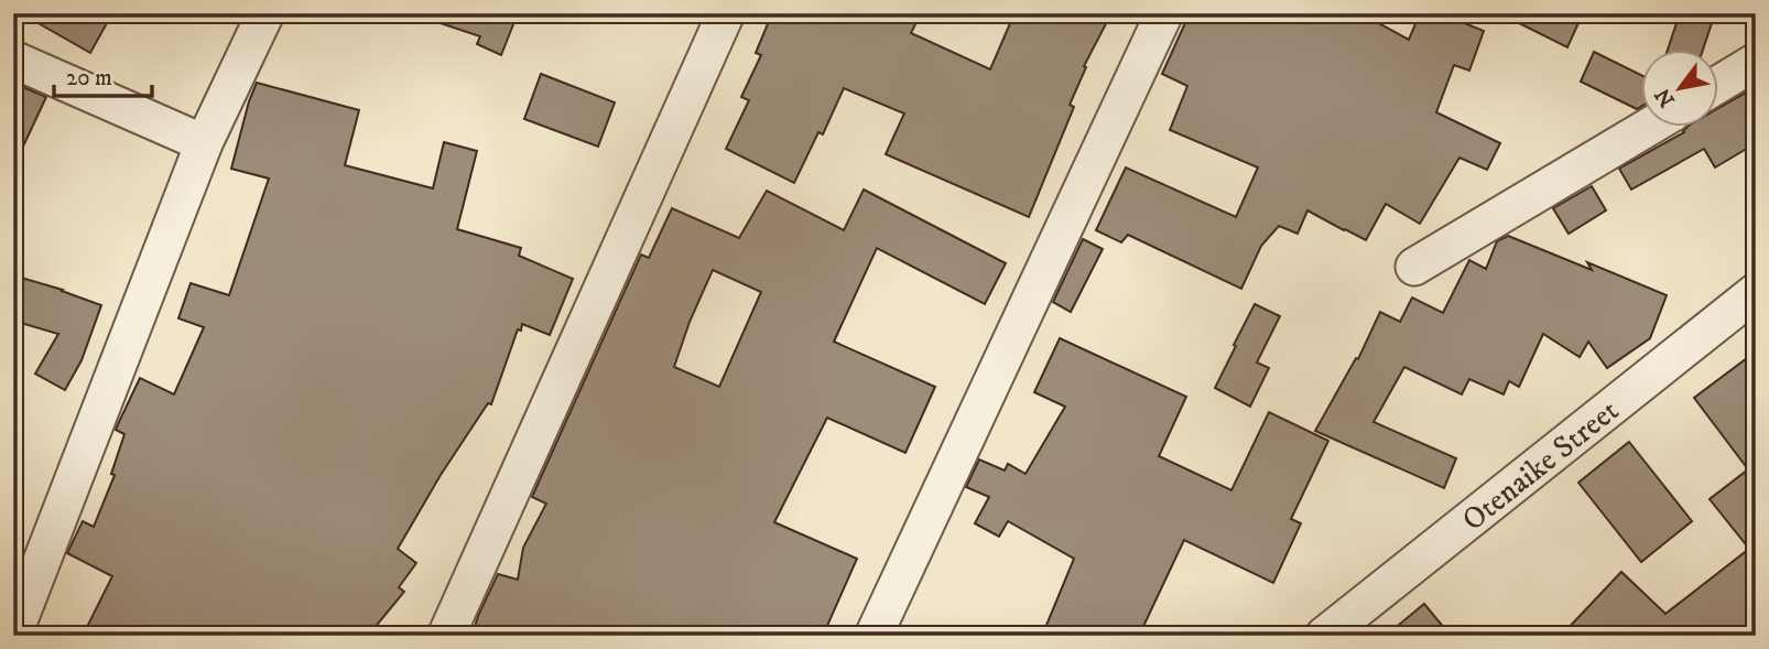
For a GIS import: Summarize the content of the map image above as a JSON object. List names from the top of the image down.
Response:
{
  "streets": {
    "street": ["Otenaike Street"]
  },
  "scale_bar": "20 m",
  "north": "bottom left"
}
